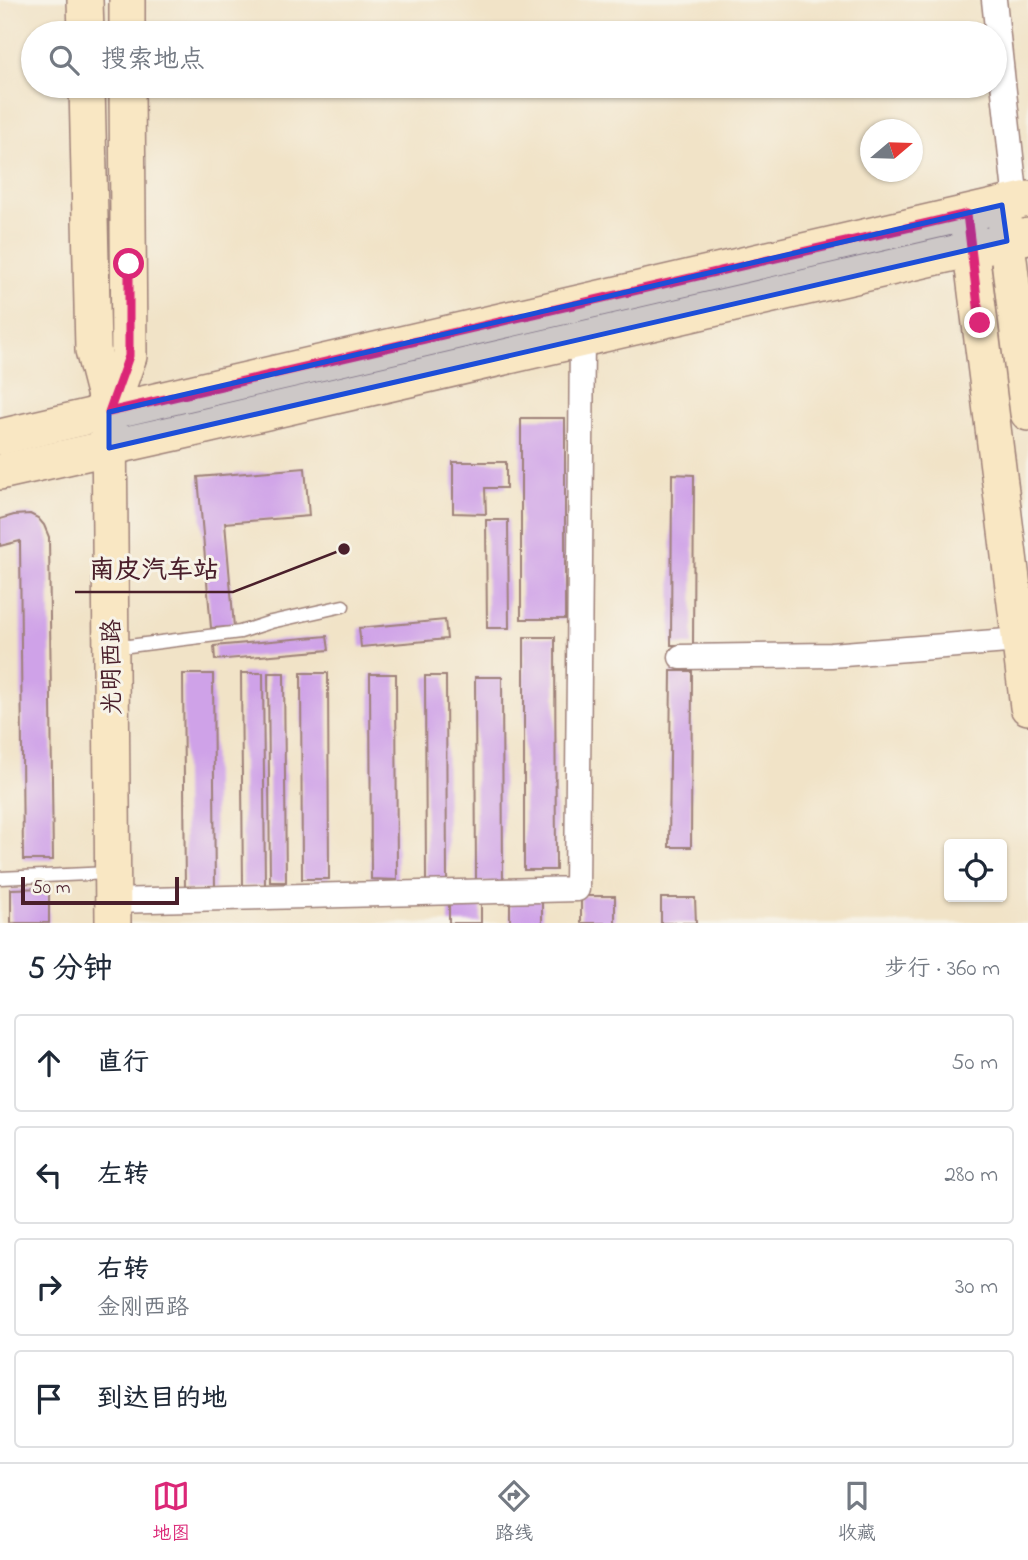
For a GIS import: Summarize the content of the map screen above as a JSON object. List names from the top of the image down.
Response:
{
  "streets": {
    "main road": ["光明西路"]
  },
  "places": ["南皮汽车站"],
  "scale_bar": "50 m",
  "north": "right",
  "page": {
    "search": "搜索地点",
    "scale": "50 m",
    "heading": ["5 分钟", "步行 · 360 m"],
    "list": [
      ["直行", "50 m"],
      ["左转", "280 m"],
      ["右转", "金刚西路", "30 m"],
      "到达目的地"
    ],
    "nav": ["地图", "路线", "收藏"]
  }
}
